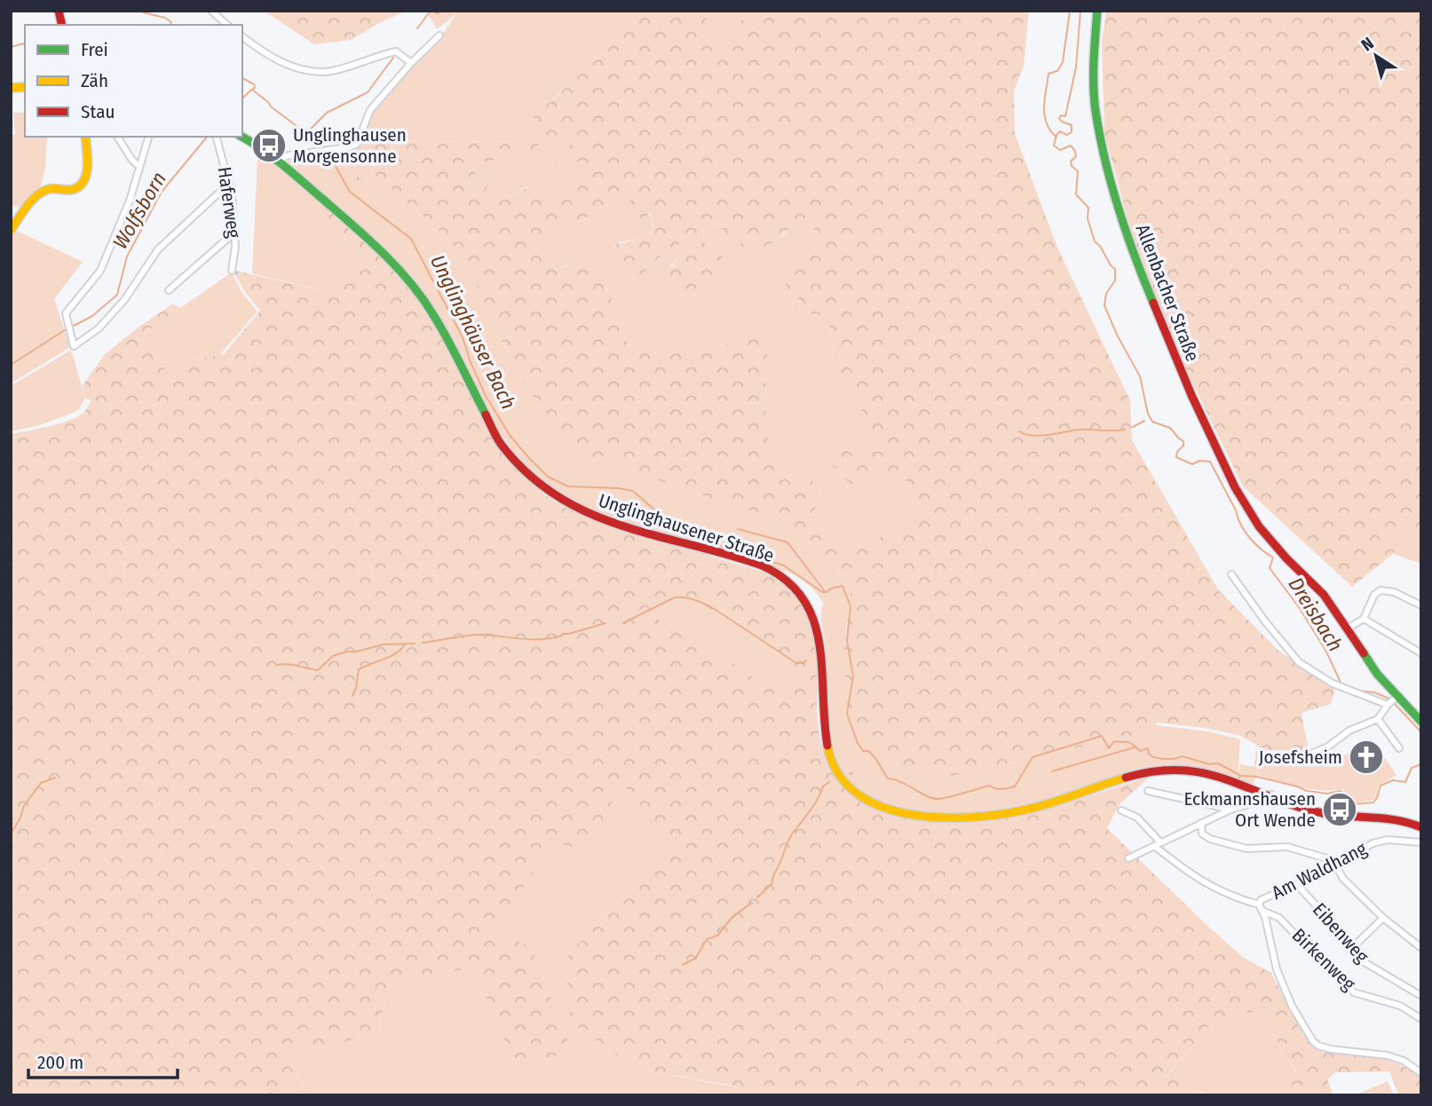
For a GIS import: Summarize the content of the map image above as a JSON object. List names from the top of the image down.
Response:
{
  "streets": {
    "main road": ["Allenbacher Straße", "Unglinghausener Straße"],
    "street": [
      "Haferweg",
      "Am Waldhang",
      "Eibenweg",
      "Birkenweg"
    ]
  },
  "crossings": [
    ["Am Waldhang", "Eibenweg"],
    ["Am Waldhang", "Birkenweg"]
  ],
  "water": ["Wolfsborn", "Unglinghäuser Bach", "Dreisbach"],
  "places": {
    "bus stop": ["Unglinghausen Morgensonne", "Eckmannshausen Ort Wende"],
    "church": ["Josefsheim"]
  },
  "legend": ["Frei", "Zäh", "Stau"],
  "scale_bar": "200 m",
  "north": "top left"
}
